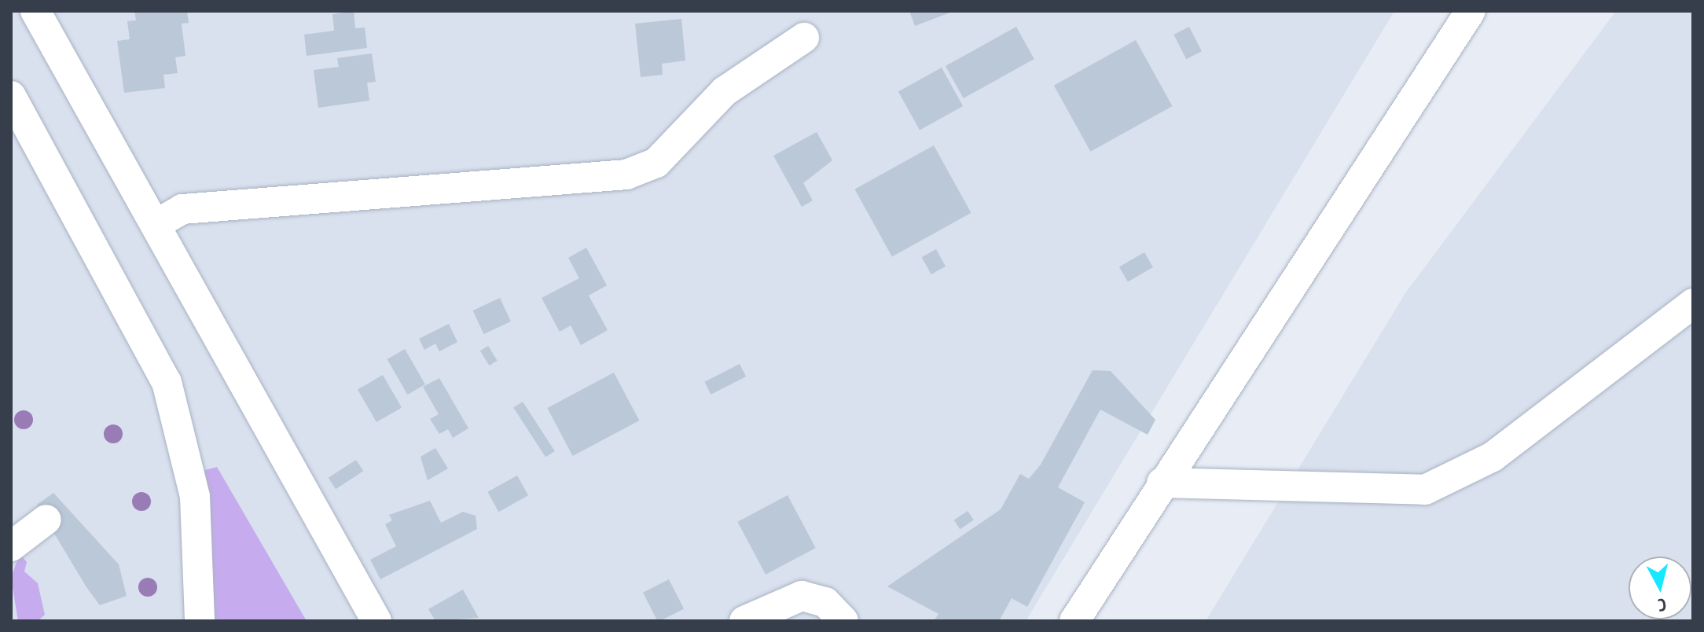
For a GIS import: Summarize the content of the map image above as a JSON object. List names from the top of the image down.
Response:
{
  "north": "bottom"
}
